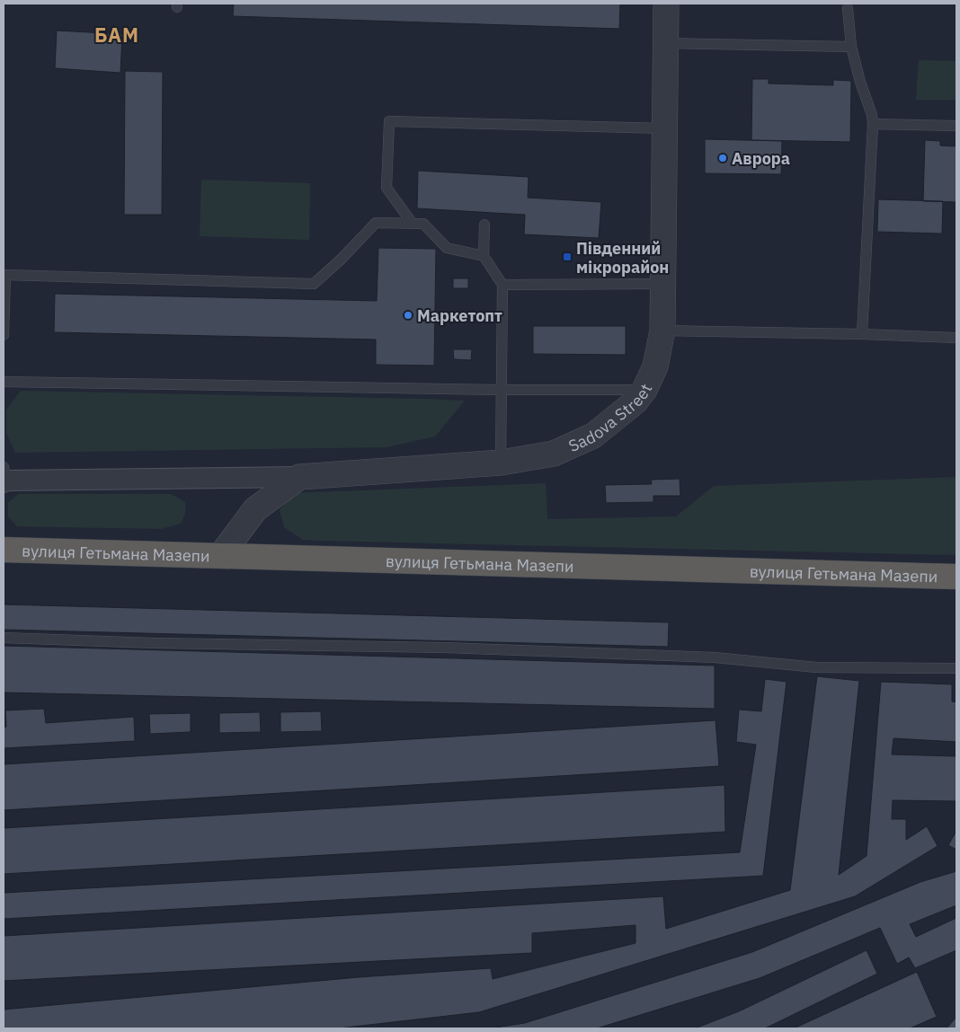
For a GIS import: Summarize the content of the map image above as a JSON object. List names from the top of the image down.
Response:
{
  "streets": {
    "highway": ["вулиця Гетьмана Мазепи"],
    "street": ["Sadova Street"]
  },
  "districts": ["БАМ"],
  "places": {
    "other": ["Аврора", "Маркетопт"],
    "transit": ["Південний мікрорайон"]
  }
}
